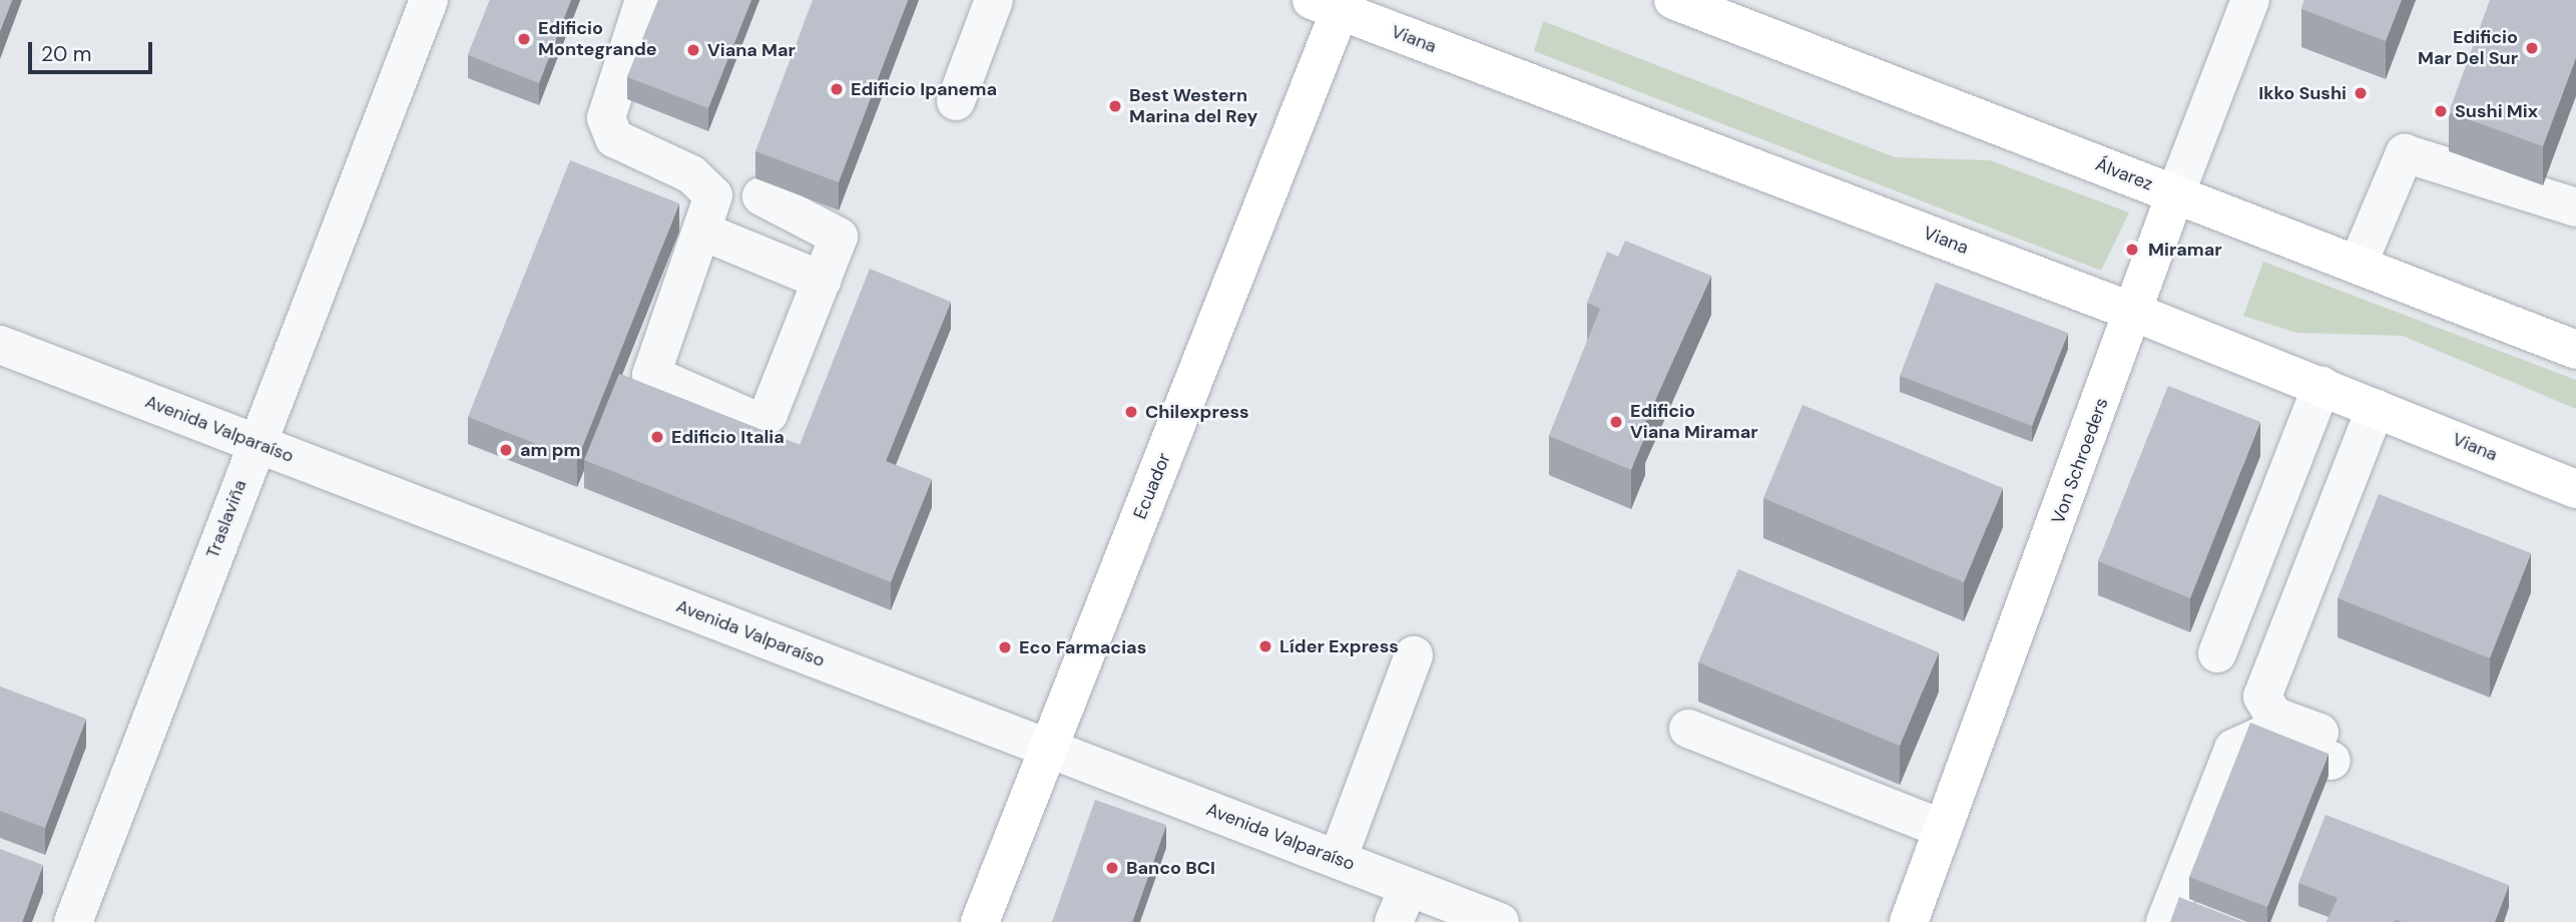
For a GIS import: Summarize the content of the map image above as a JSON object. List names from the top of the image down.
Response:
{
  "streets": {
    "main road": [
      "Viana",
      "Álvarez",
      "Von Schroeders",
      "Ecuador"
    ],
    "street": ["Avenida Valparaíso", "Traslaviña"]
  },
  "crossings": [
    ["Viana", "Von Schroeders"],
    ["Viana", "Ecuador"],
    ["Álvarez", "Von Schroeders"],
    ["Avenida Valparaíso", "Ecuador"],
    ["Avenida Valparaíso", "Traslaviña"]
  ],
  "places": [
    "Edificio Montegrande",
    "Edificio Mar Del Sur",
    "Viana Mar",
    "Edificio Ipanema",
    "Ikko Sushi",
    "Best Western Marina del Rey",
    "Sushi Mix",
    "Miramar",
    "Chilexpress",
    "Edificio Viana Miramar",
    "Edificio Italia",
    "am pm",
    "Líder Express",
    "Eco Farmacias",
    "Banco BCI"
  ],
  "scale_bar": "20 m"
}
